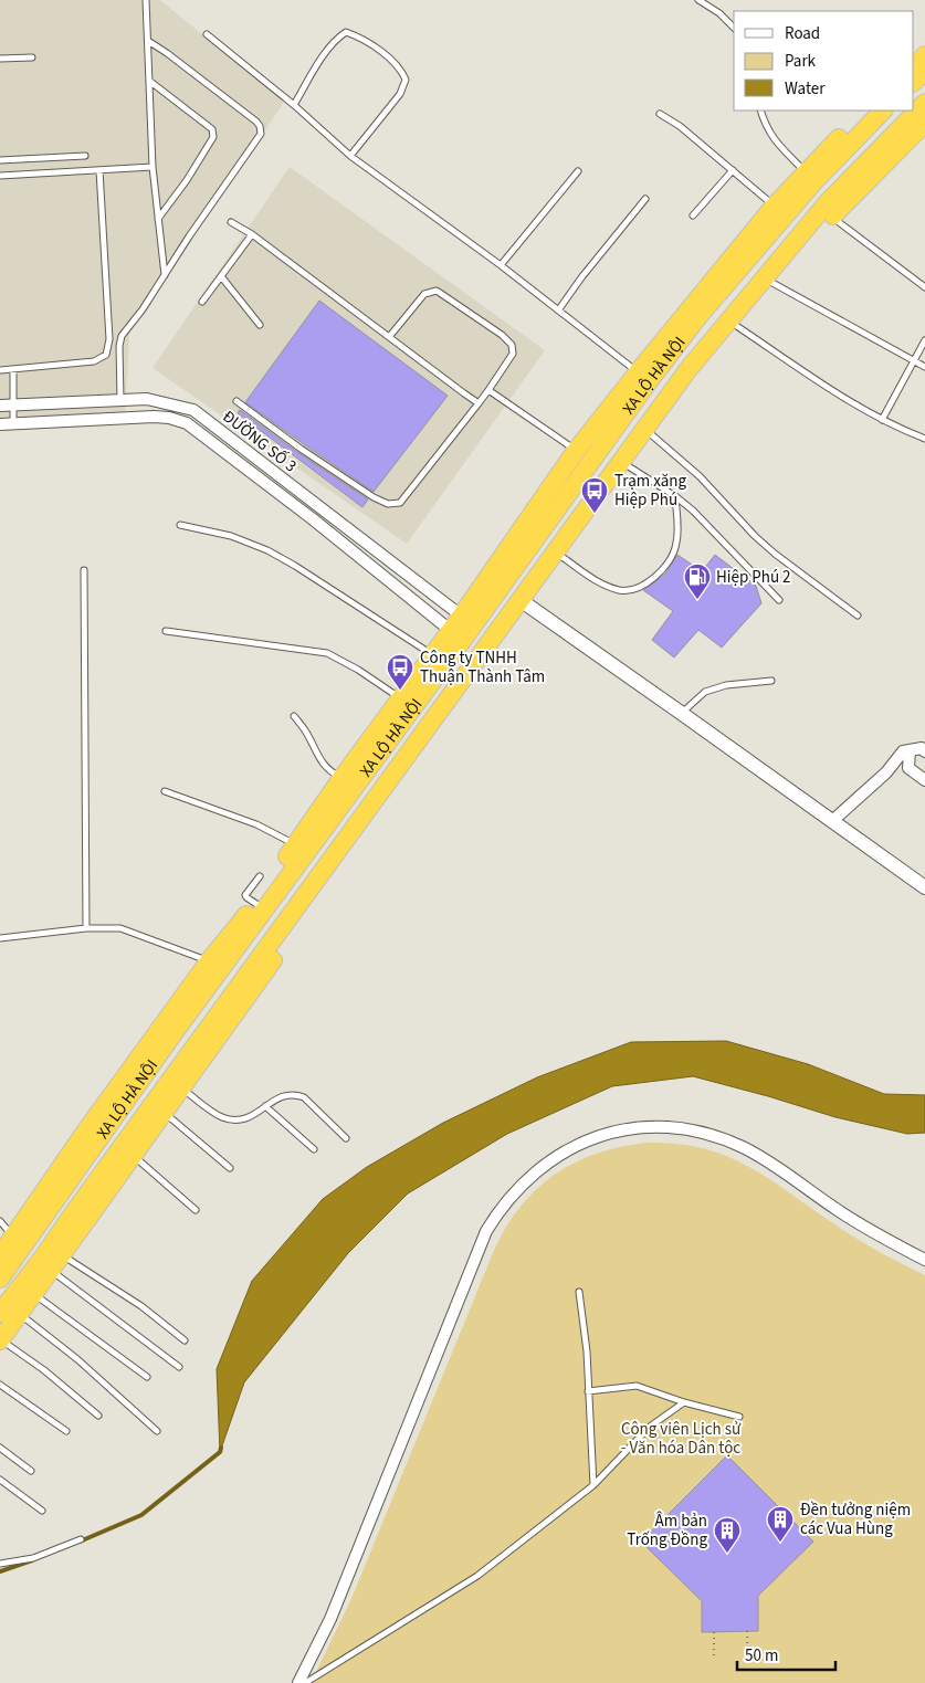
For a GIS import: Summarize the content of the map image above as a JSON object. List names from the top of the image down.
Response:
{
  "streets": {
    "highway": ["XA LỘ HÀ NỘI"],
    "street": ["ĐƯỜNG SỐ 3"]
  },
  "crossings": [
    ["XA LỘ HÀ NỘI", "ĐƯỜNG SỐ 3"]
  ],
  "parks": ["Công viên Lịch sử - Văn hóa Dân tộc"],
  "places": {
    "bus stop": ["Trạm xăng Hiệp Phú", "Công ty TNHH Thuận Thành Tâm"],
    "fuel station": ["Hiệp Phú 2"],
    "building": ["Đền tưởng niệm các Vua Hùng", "Âm bản Trống Đồng"]
  },
  "legend": ["Road", "Park", "Water"],
  "scale_bar": "50 m"
}
